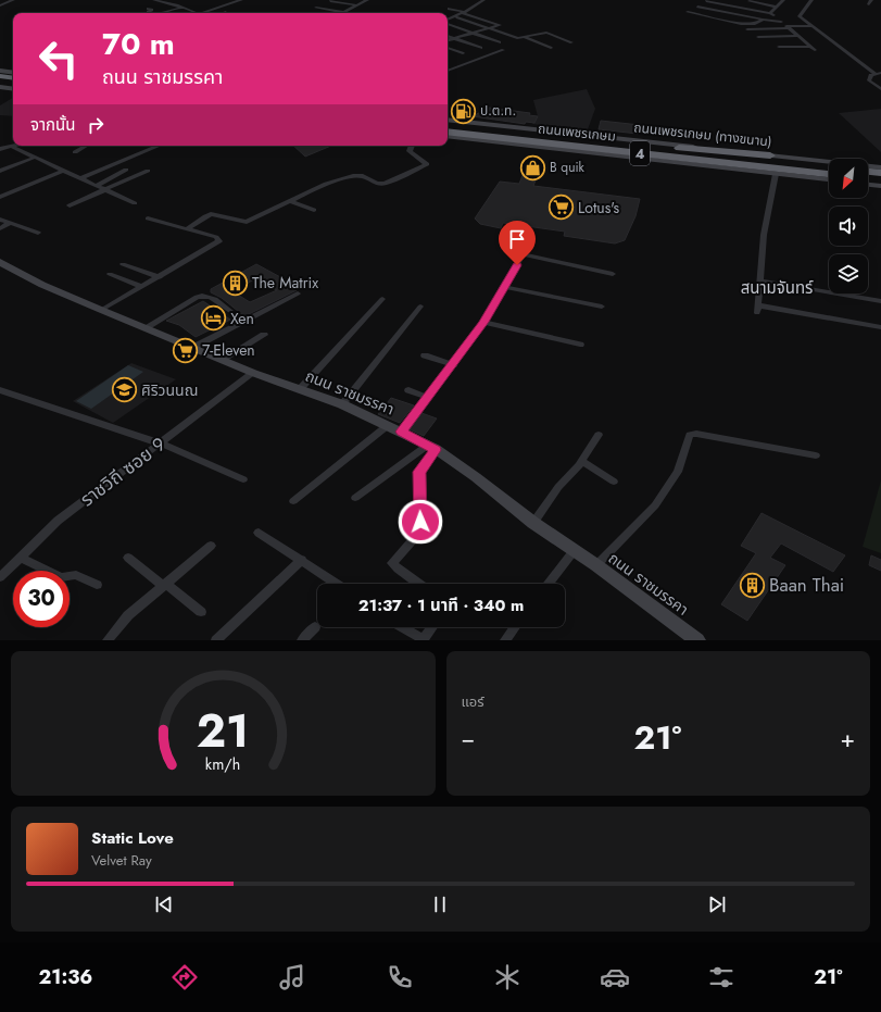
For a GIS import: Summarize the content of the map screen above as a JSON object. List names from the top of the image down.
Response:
{
  "streets": {
    "highway": ["ถนนเพชรเกษม", "4"],
    "main road": ["ถนนเพชรเกษม (ทางขนาน)", "ถนน ราชมรรคา"],
    "street": ["ราชวิถี ซอย 9"]
  },
  "crossings": [
    ["ถนน ราชมรรคา", "ราชวิถี ซอย 9"]
  ],
  "districts": ["สนามจันทร์"],
  "places": {
    "fuel station": ["ป.ต.ท."],
    "shop": ["B quik"],
    "supermarket": ["Lotus's", "7-Eleven"],
    "building": ["The Matrix", "Baan Thai"],
    "hotel": ["Xen"],
    "school or university": ["ศิริวนนณ"]
  },
  "north": "bottom left",
  "page": {
    "turn": ["70 m", "ถนน ราชมรรคา"],
    "then": "จากนั้น",
    "limit": "30",
    "trip": "21:37 · 1 นาที · 340 m",
    "tile": "แอร์",
    "heat": ["−", "21°", "+"],
    "song": ["Static Love", "Velvet Ray"],
    "tabs": ["21:36", "21°"],
    "gauge": ["21", "km/h"]
  }
}
